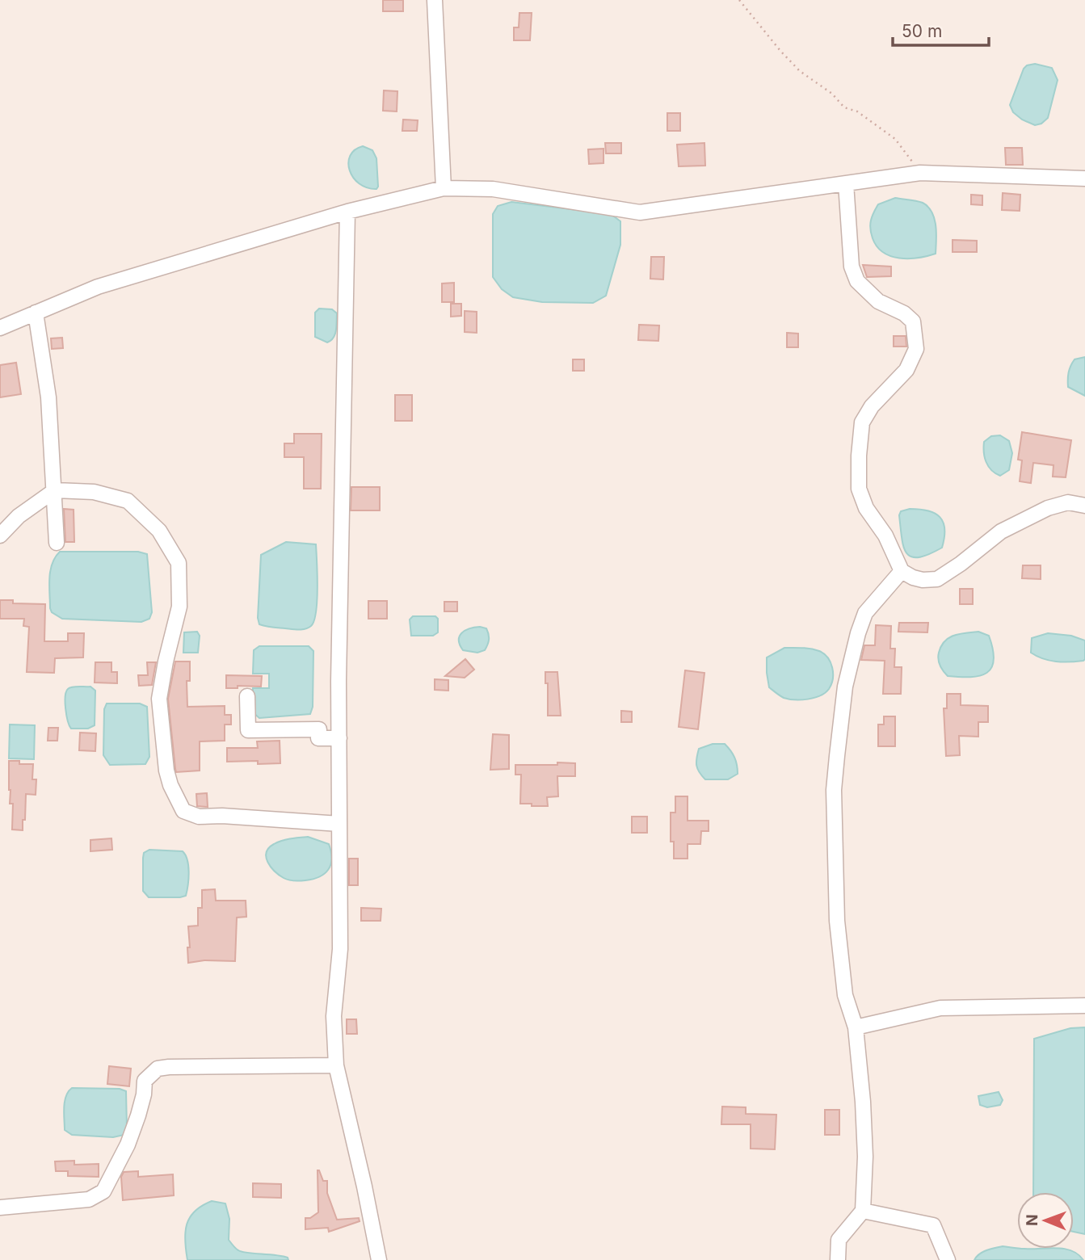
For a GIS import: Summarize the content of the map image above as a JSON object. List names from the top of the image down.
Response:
{
  "scale_bar": "50 m",
  "north": "left"
}
